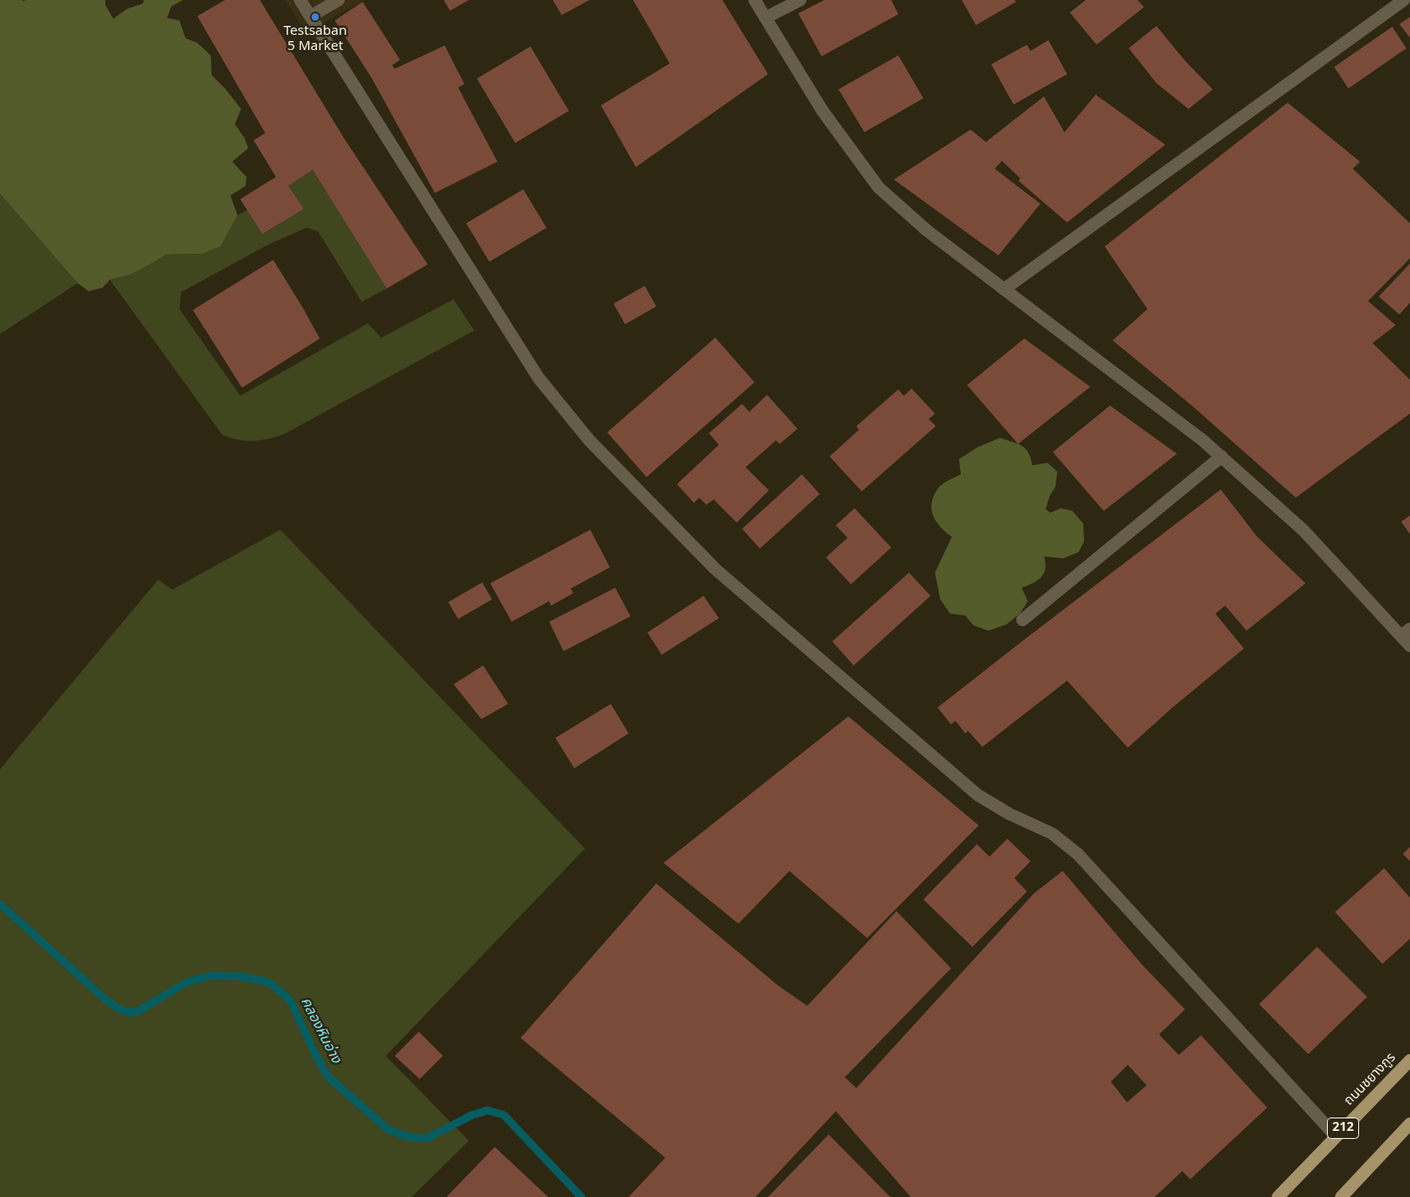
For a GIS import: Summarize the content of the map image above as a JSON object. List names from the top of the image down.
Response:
{
  "streets": {
    "main road": ["ถนนชยางกูร", "212"]
  },
  "water": ["คลองหินอ่าง"],
  "places": ["Testsaban 5 Market"]
}
